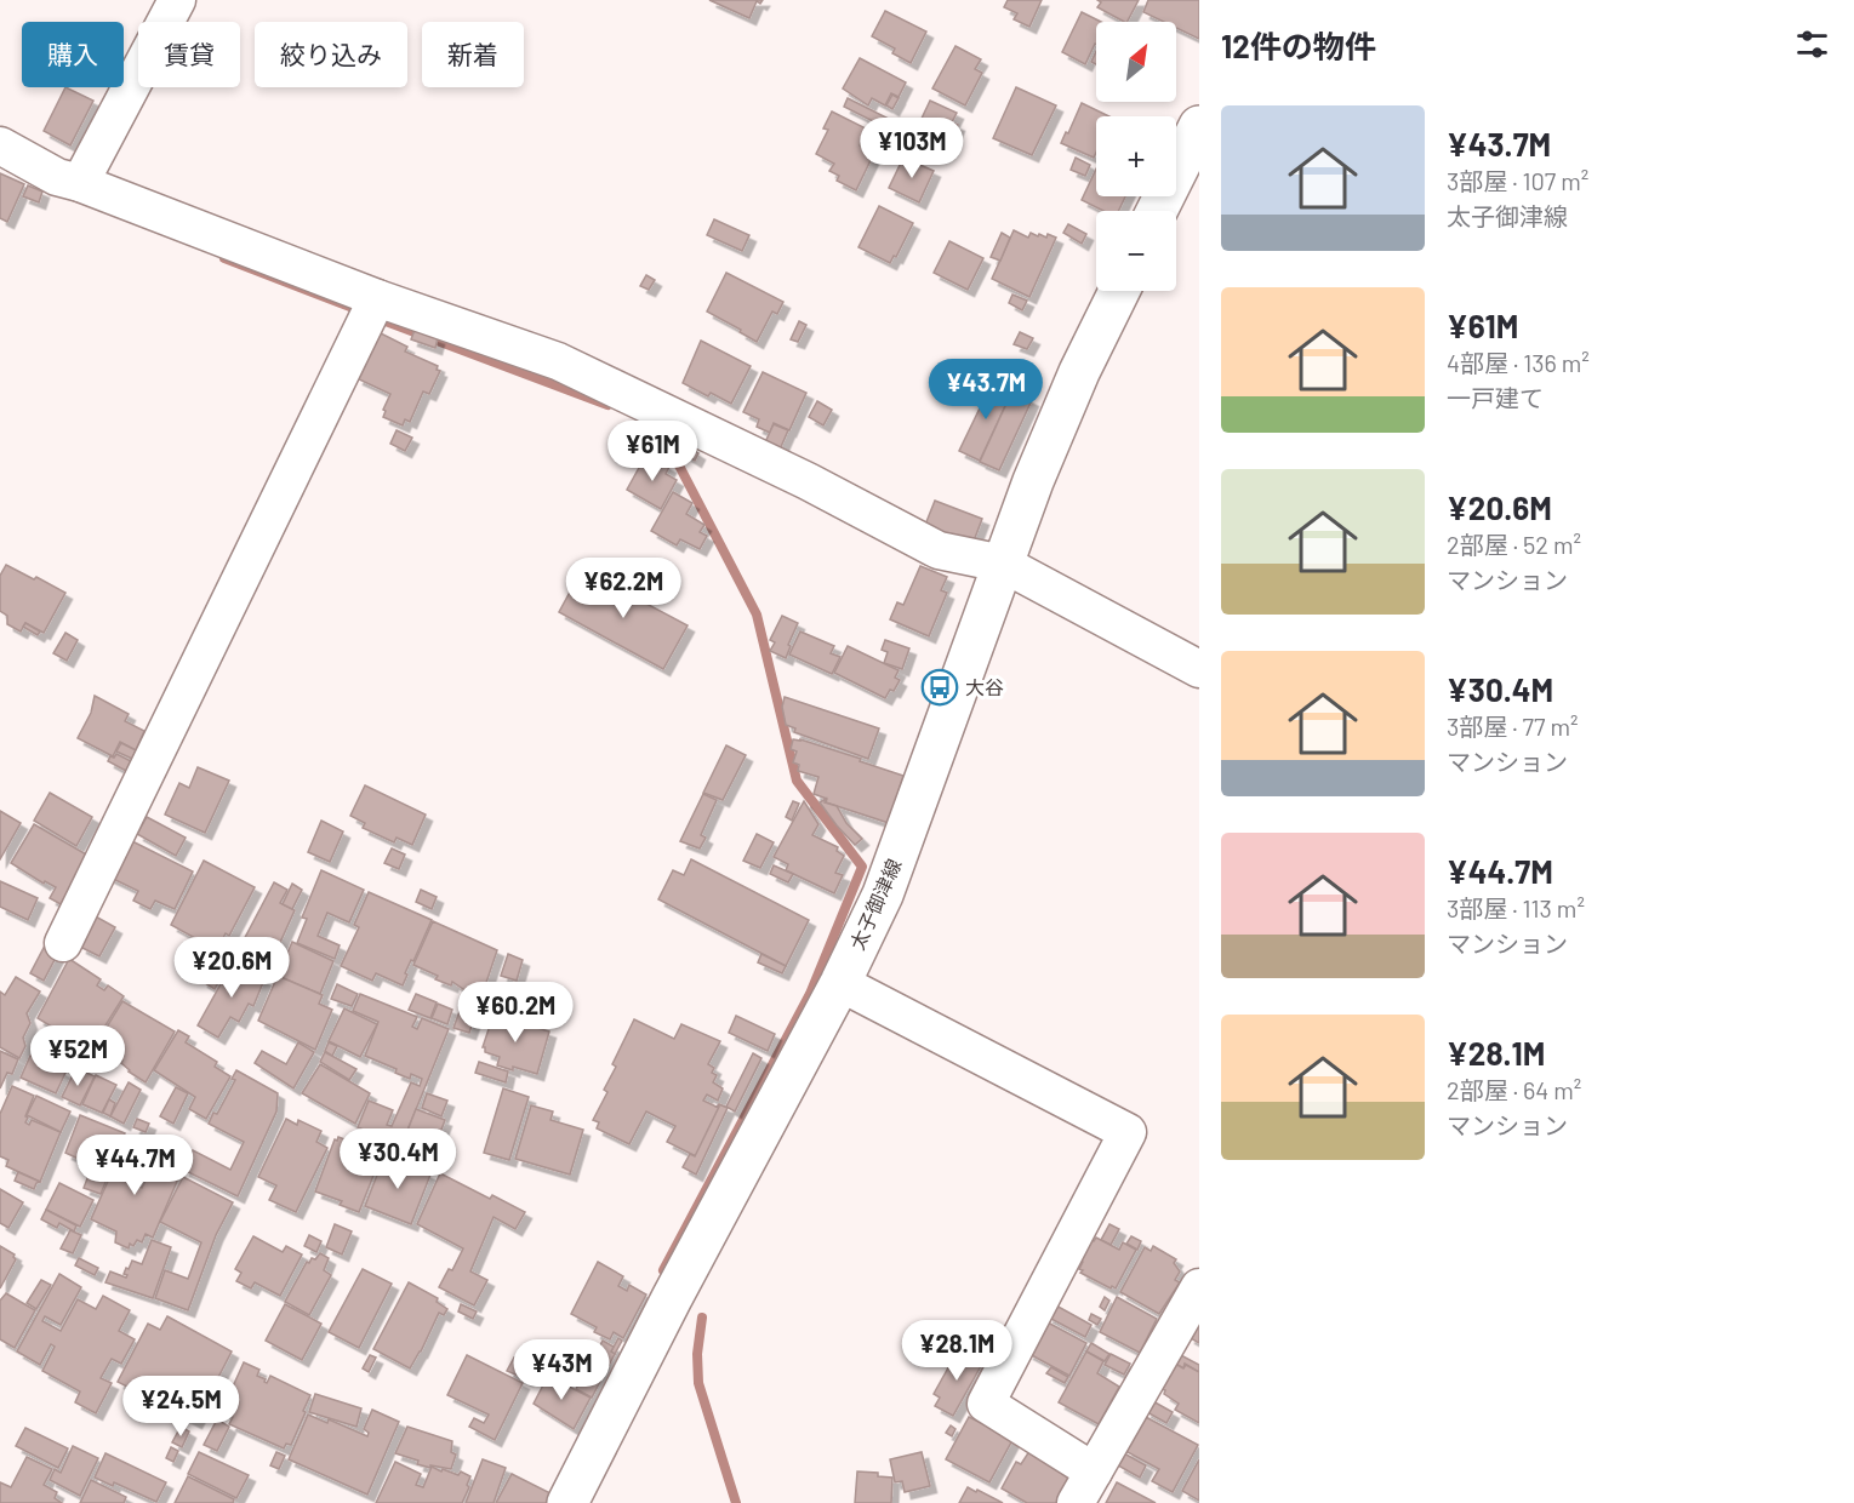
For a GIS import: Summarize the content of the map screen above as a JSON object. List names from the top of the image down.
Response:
{
  "streets": {
    "main road": ["太子御津線"]
  },
  "places": {
    "bus stop": ["大谷"]
  },
  "north": "top right",
  "page": {
    "heading": "12件の物件",
    "map_buttons": ["+", "−"],
    "chip": [
      "購入",
      "賃貸",
      "絞り込み",
      "新着"
    ],
    "list": [
      {
        "name": "¥43.7M",
        "note": "3部屋 · 107 m² · 太子御津線"
      },
      {
        "name": "¥61M",
        "note": "4部屋 · 136 m² · 一戸建て"
      },
      {
        "name": "¥20.6M",
        "note": "2部屋 · 52 m² · マンション"
      },
      {
        "name": "¥30.4M",
        "note": "3部屋 · 77 m² · マンション"
      },
      {
        "name": "¥44.7M",
        "note": "3部屋 · 113 m² · マンション"
      },
      {
        "name": "¥28.1M",
        "note": "2部屋 · 64 m² · マンション"
      }
    ],
    "price": [
      "¥103M",
      "¥43.7M",
      "¥61M",
      "¥62.2M",
      "¥20.6M",
      "¥60.2M",
      "¥52M",
      "¥30.4M",
      "¥44.7M",
      "¥28.1M",
      "¥43M",
      "¥24.5M"
    ]
  }
}
